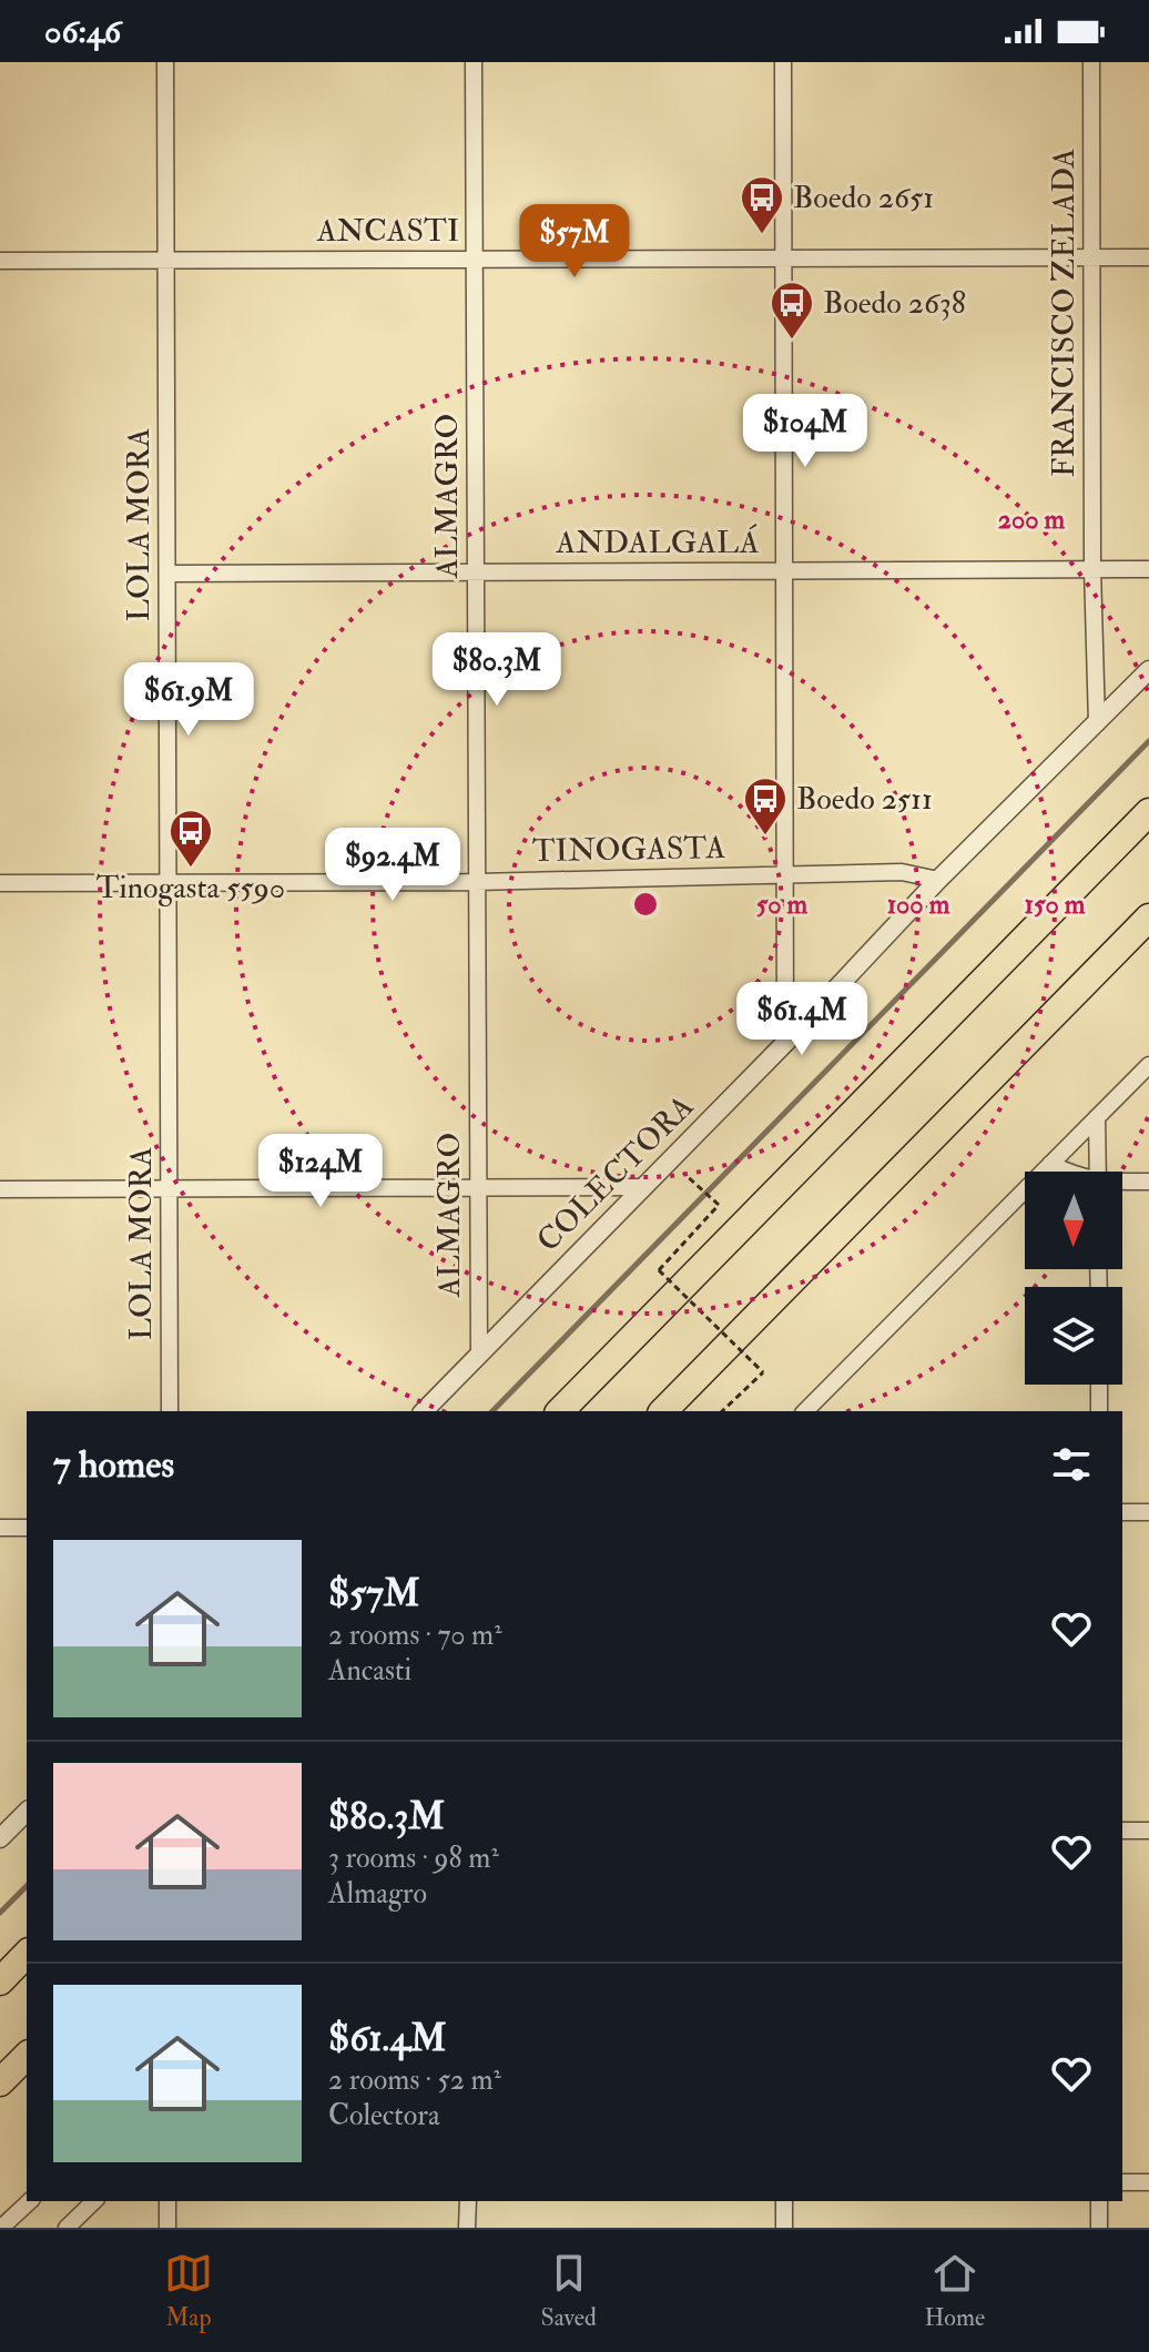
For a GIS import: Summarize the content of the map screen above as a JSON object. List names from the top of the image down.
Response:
{
  "streets": {
    "street": [
      "ANCASTI",
      "FRANCISCO ZELADA",
      "ALMAGRO",
      "LOLA MORA",
      "ANDALGALÁ",
      "TINOGASTA",
      "COLECTORA"
    ]
  },
  "crossings": [
    ["ANCASTI", "FRANCISCO ZELADA"],
    ["ANCASTI", "ALMAGRO"],
    ["ANCASTI", "LOLA MORA"],
    ["FRANCISCO ZELADA", "ANDALGALÁ"],
    ["FRANCISCO ZELADA", "COLECTORA"],
    ["ALMAGRO", "ANDALGALÁ"],
    ["ALMAGRO", "TINOGASTA"],
    ["ALMAGRO", "COLECTORA"],
    ["LOLA MORA", "ANDALGALÁ"],
    ["LOLA MORA", "TINOGASTA"],
    ["TINOGASTA", "COLECTORA"]
  ],
  "places": {
    "bus stop": [
      "Boedo 2651",
      "Boedo 2638",
      "Boedo 2511",
      "Tinogasta 5590"
    ]
  },
  "north": "bottom",
  "page": {
    "status": "06:46",
    "price": [
      "$57M",
      "$104M",
      "$80.3M",
      "$61.9M",
      "$92.4M",
      "$61.4M",
      "$124M"
    ],
    "heading": "7 homes",
    "list": [
      {
        "name": "$57M",
        "note": "2 rooms · 70 m² · Ancasti"
      },
      {
        "name": "$80.3M",
        "note": "3 rooms · 98 m² · Almagro"
      },
      {
        "name": "$61.4M",
        "note": "2 rooms · 52 m² · Colectora"
      }
    ],
    "tabs": ["Map", "Saved", "Home"]
  },
  "rings": [
    "200 m",
    "50 m",
    "100 m",
    "150 m"
  ]
}
